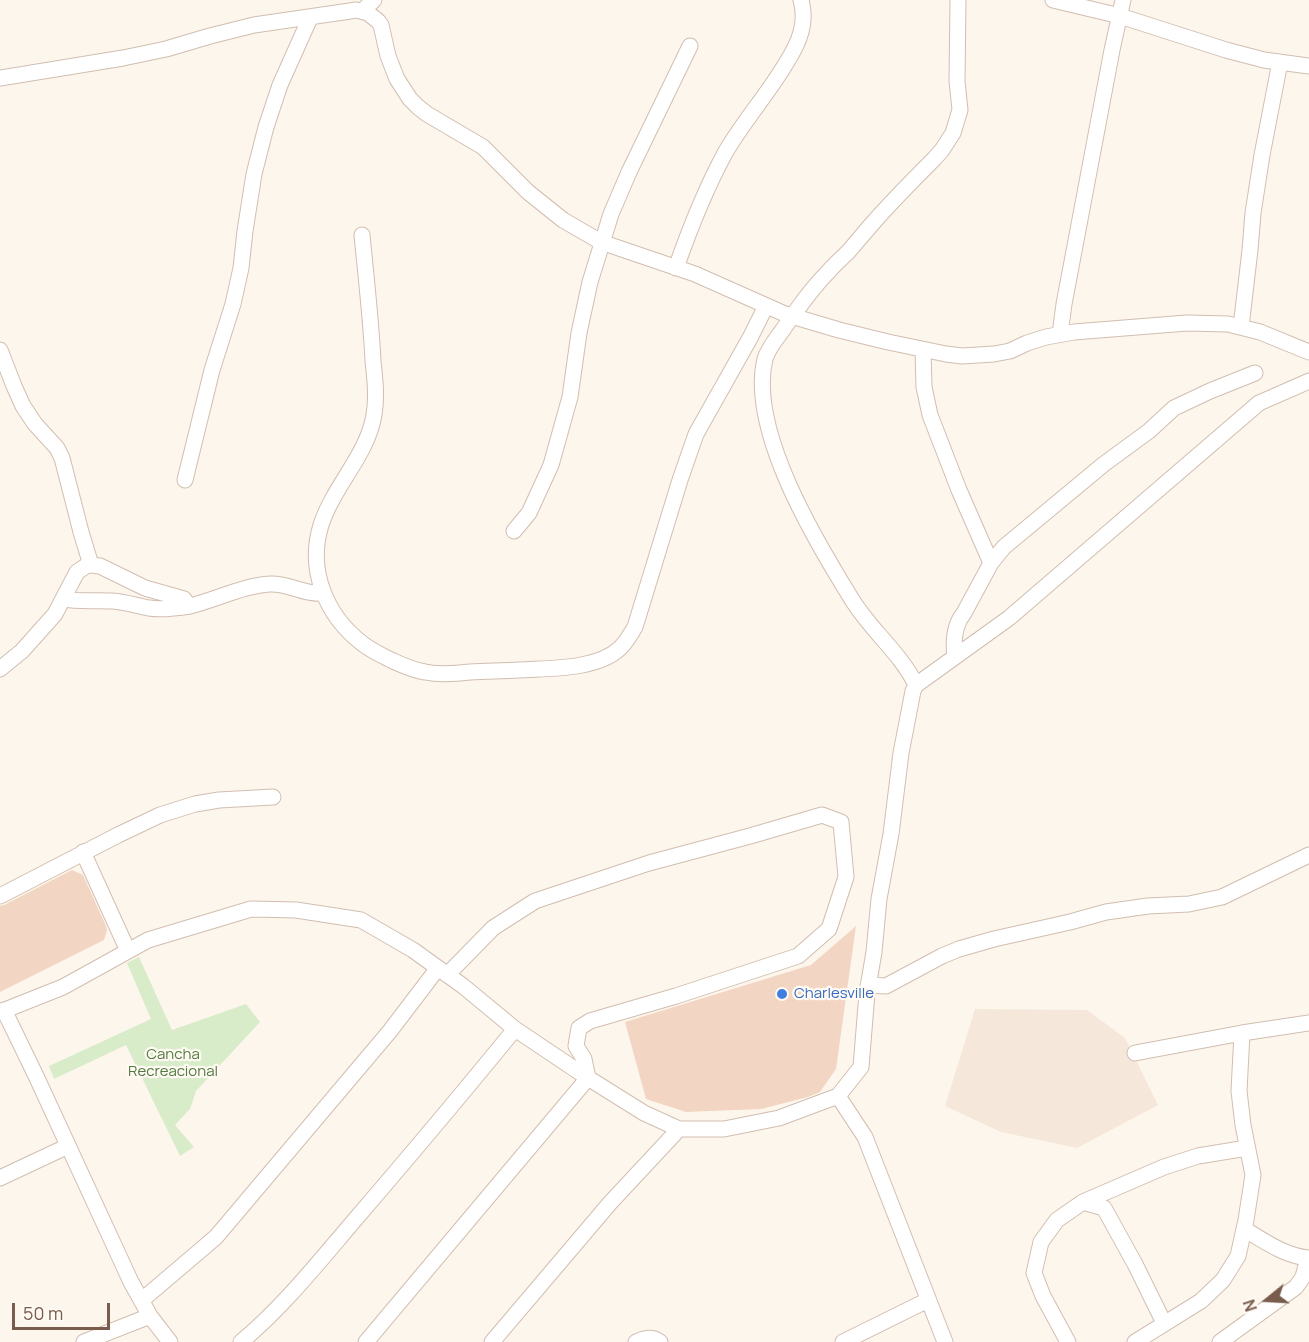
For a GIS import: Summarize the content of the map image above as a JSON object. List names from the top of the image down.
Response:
{
  "parks": ["Cancha Recreacional"],
  "places": ["Charlesville"],
  "scale_bar": "50 m",
  "north": "left"
}
